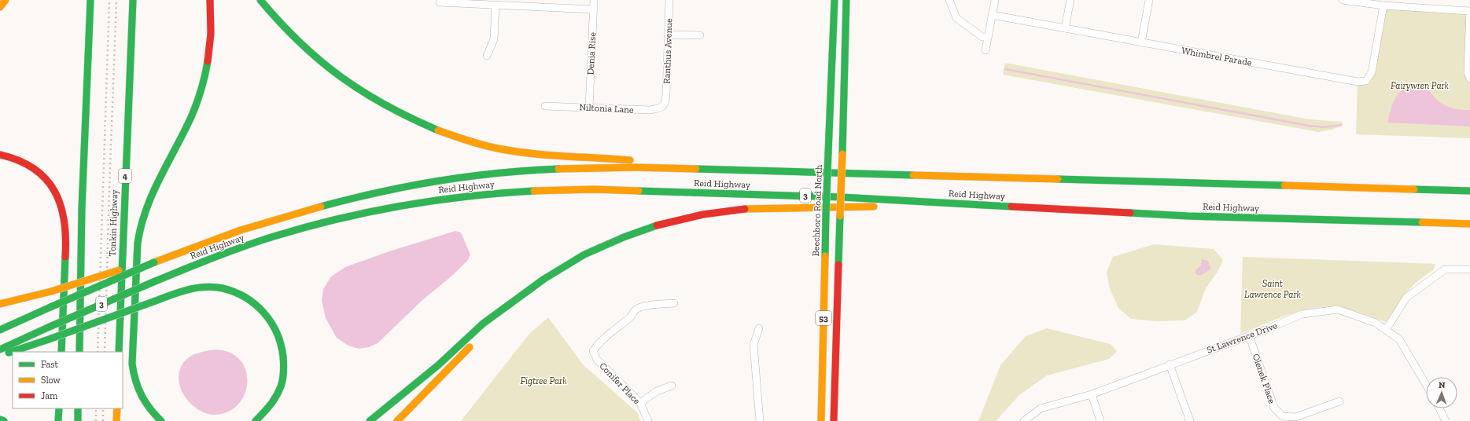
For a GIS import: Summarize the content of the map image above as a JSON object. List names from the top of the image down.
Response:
{
  "streets": {
    "main road": [
      "4",
      "Reid Highway",
      "3",
      "Beechboro Road North",
      "Tonkin Highway",
      "53"
    ],
    "street": [
      "Ranthus Avenue",
      "Denia Rise",
      "Whimbrel Parade",
      "Niltonia Lane",
      "St Lawrence Drive",
      "Olenek Place",
      "Conifer Place"
    ]
  },
  "crossings": [
    ["Ranthus Avenue", "Niltonia Lane"],
    ["Denia Rise", "Niltonia Lane"],
    ["Reid Highway", "3"],
    ["St Lawrence Drive", "Olenek Place"]
  ],
  "parks": ["Fairywren Park", "Saint Lawrence Park", "Figtree Park"],
  "legend": ["Fast", "Slow", "Jam"],
  "north": "top"
}
